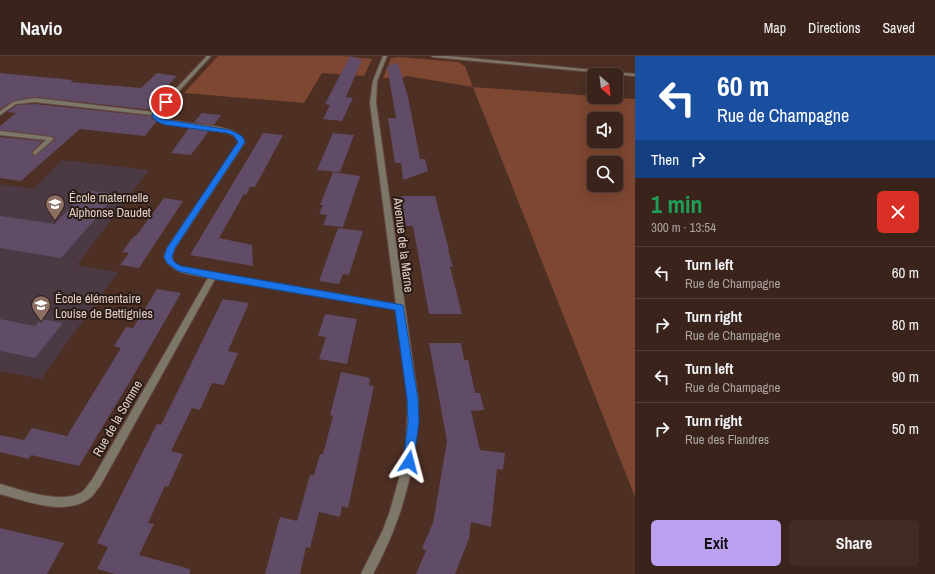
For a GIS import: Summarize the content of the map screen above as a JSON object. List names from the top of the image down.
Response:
{
  "streets": {
    "street": ["Avenue de la Marne", "Rue de la Somme"]
  },
  "places": {
    "school or university": ["École maternelle Alphonse Daudet", "École élémentaire Louise de Bettignies"]
  },
  "north": "bottom right",
  "page": {
    "header": "Navio",
    "nav": ["Map", "Directions", "Saved"],
    "turn": ["60 m", "Rue de Champagne"],
    "then": "Then",
    "heading": ["1 min", "300 m · 13:54"],
    "list": [
      {
        "name": "Turn left",
        "note": "Rue de Champagne",
        "value": "60 m"
      },
      {
        "name": "Turn right",
        "note": "Rue de Champagne",
        "value": "80 m"
      },
      {
        "name": "Turn left",
        "note": "Rue de Champagne",
        "value": "90 m"
      },
      {
        "name": "Turn right",
        "note": "Rue des Flandres",
        "value": "50 m"
      }
    ],
    "buttons": ["Exit", "Share"]
  }
}
